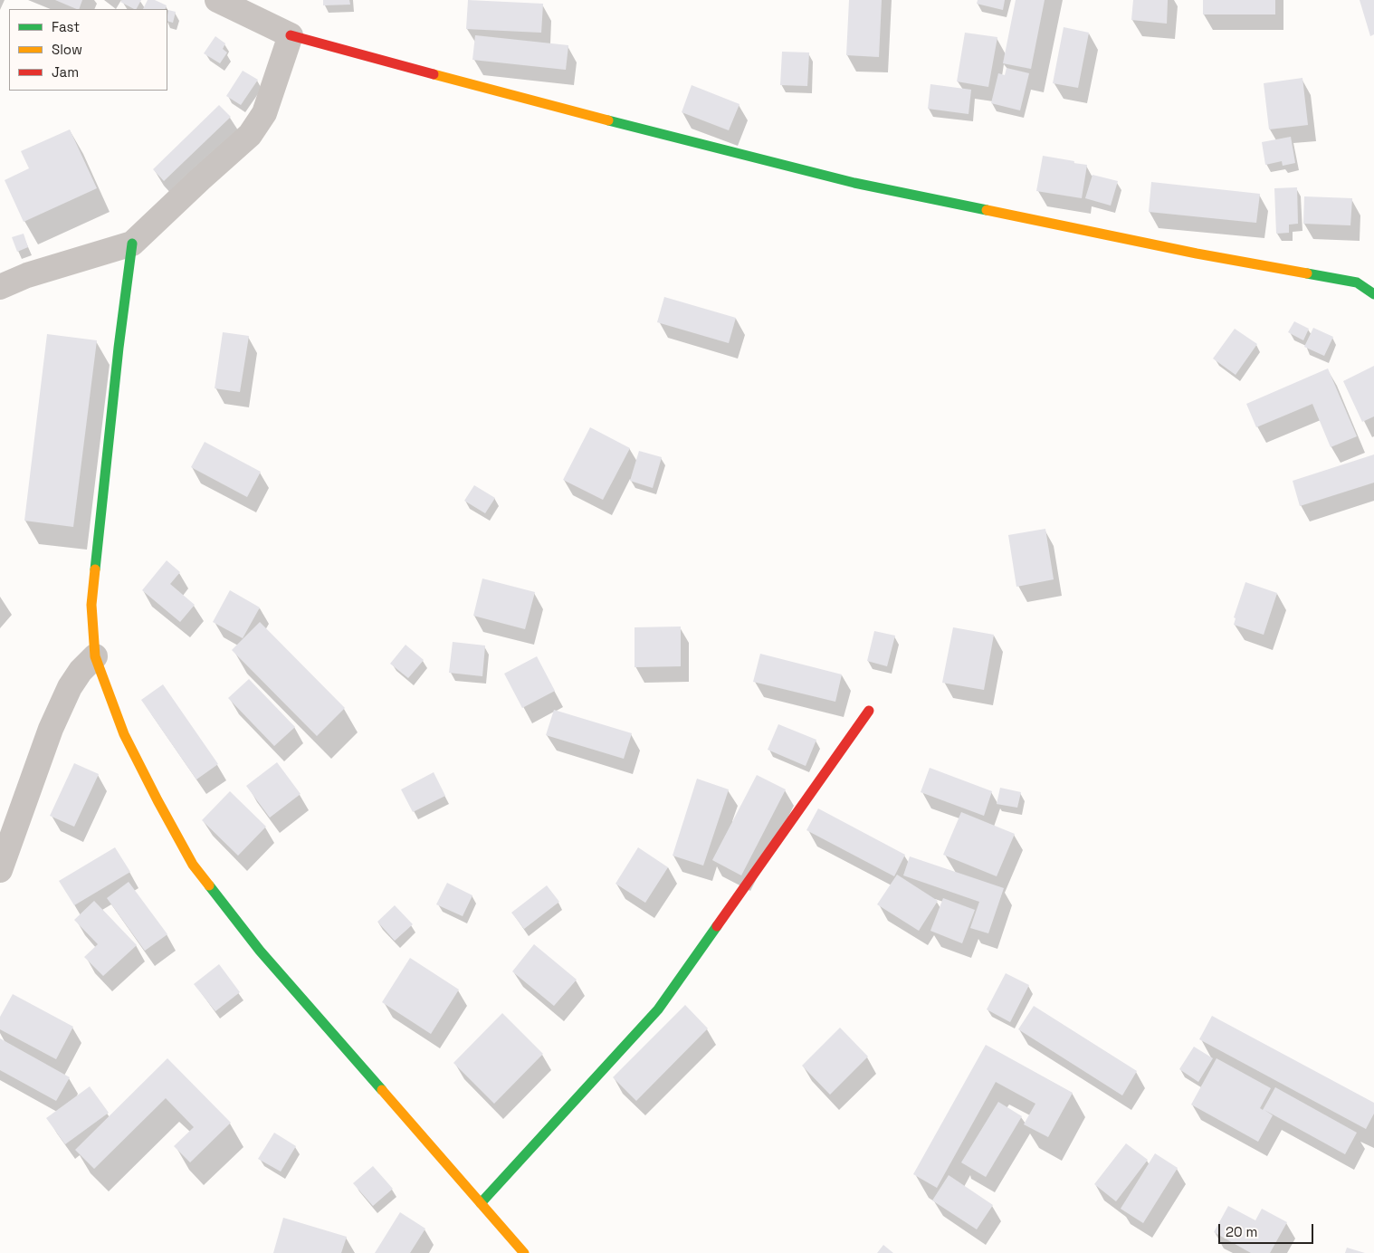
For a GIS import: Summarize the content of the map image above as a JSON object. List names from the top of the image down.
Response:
{
  "legend": ["Fast", "Slow", "Jam"],
  "scale_bar": "20 m"
}
